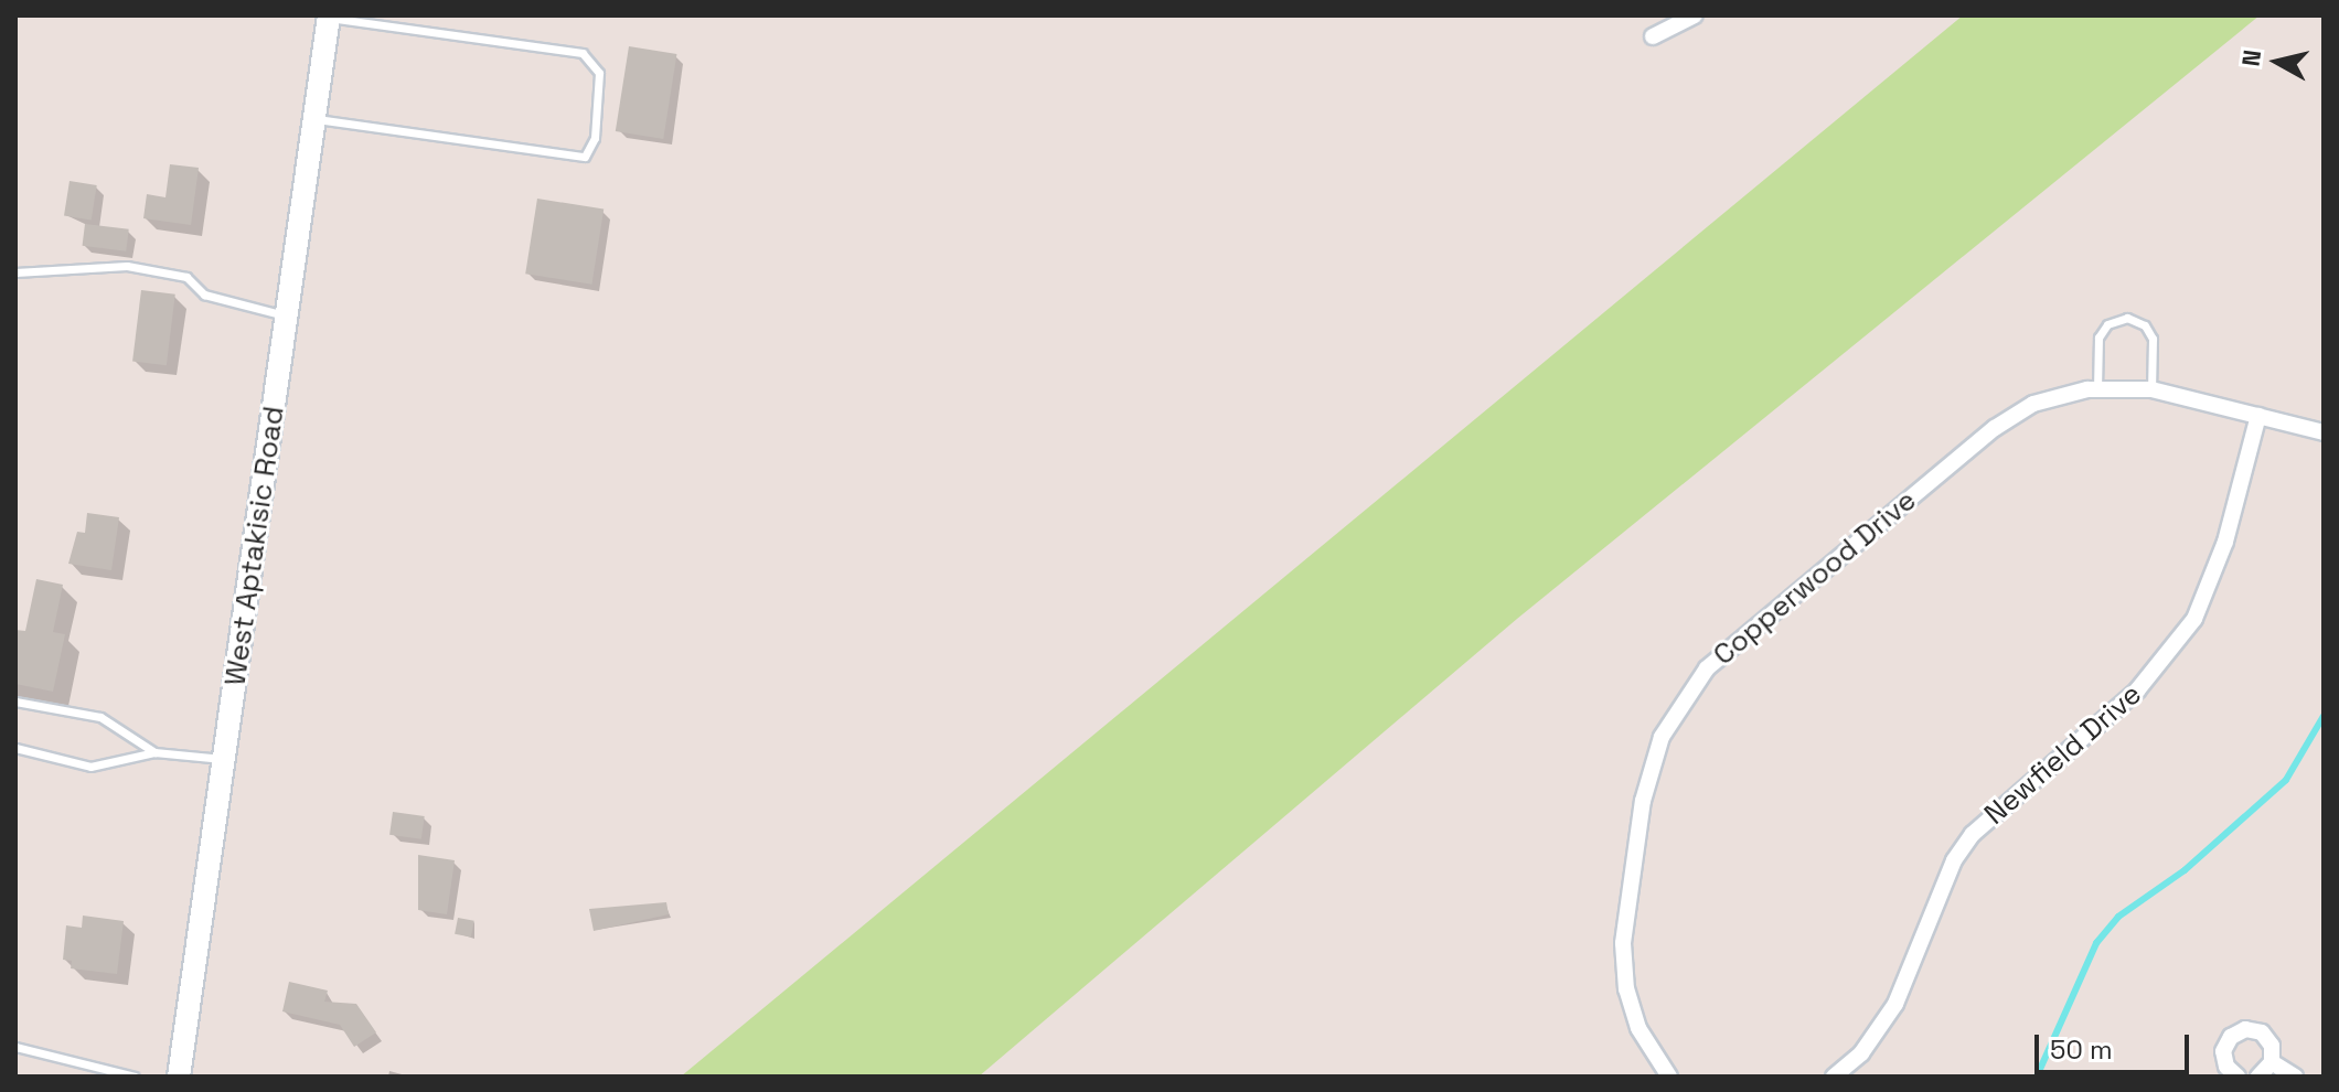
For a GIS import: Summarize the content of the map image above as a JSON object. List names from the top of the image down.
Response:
{
  "streets": {
    "main road": ["West Aptakisic Road"],
    "street": ["Copperwood Drive", "Newfield Drive"]
  },
  "crossings": [
    ["Copperwood Drive", "Newfield Drive"]
  ],
  "scale_bar": "50 m",
  "north": "left"
}
